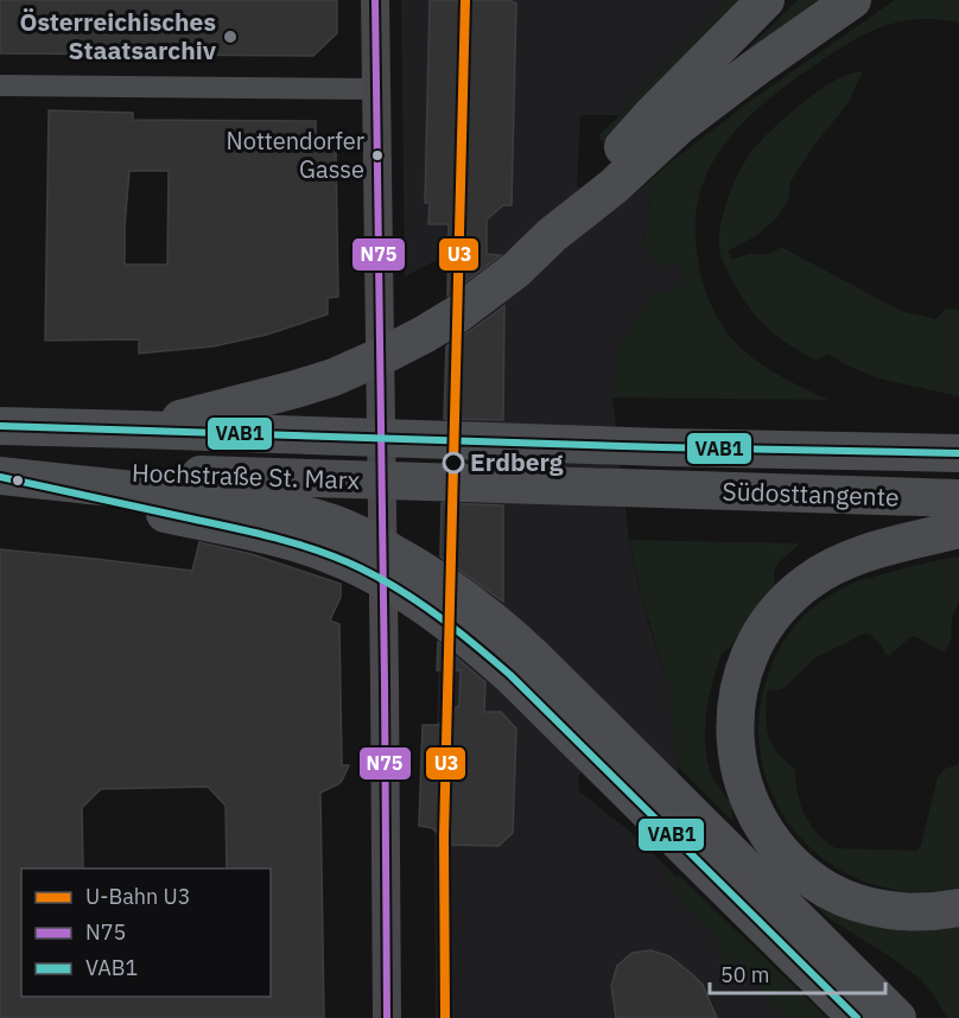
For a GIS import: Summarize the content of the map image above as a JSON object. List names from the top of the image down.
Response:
{
  "streets": {
    "highway": ["Hochstraße St. Marx", "Südosttangente"]
  },
  "crossings": [
    ["Hochstraße St. Marx", "Südosttangente"]
  ],
  "places": ["Österreichisches Staatsarchiv", "Nottendorfer Gasse", "Erdberg"],
  "lines": ["metro line U3", "transit line N75", "transit line VAB1"],
  "legend": ["U-Bahn U3", "N75", "VAB1"],
  "scale_bar": "50 m"
}
